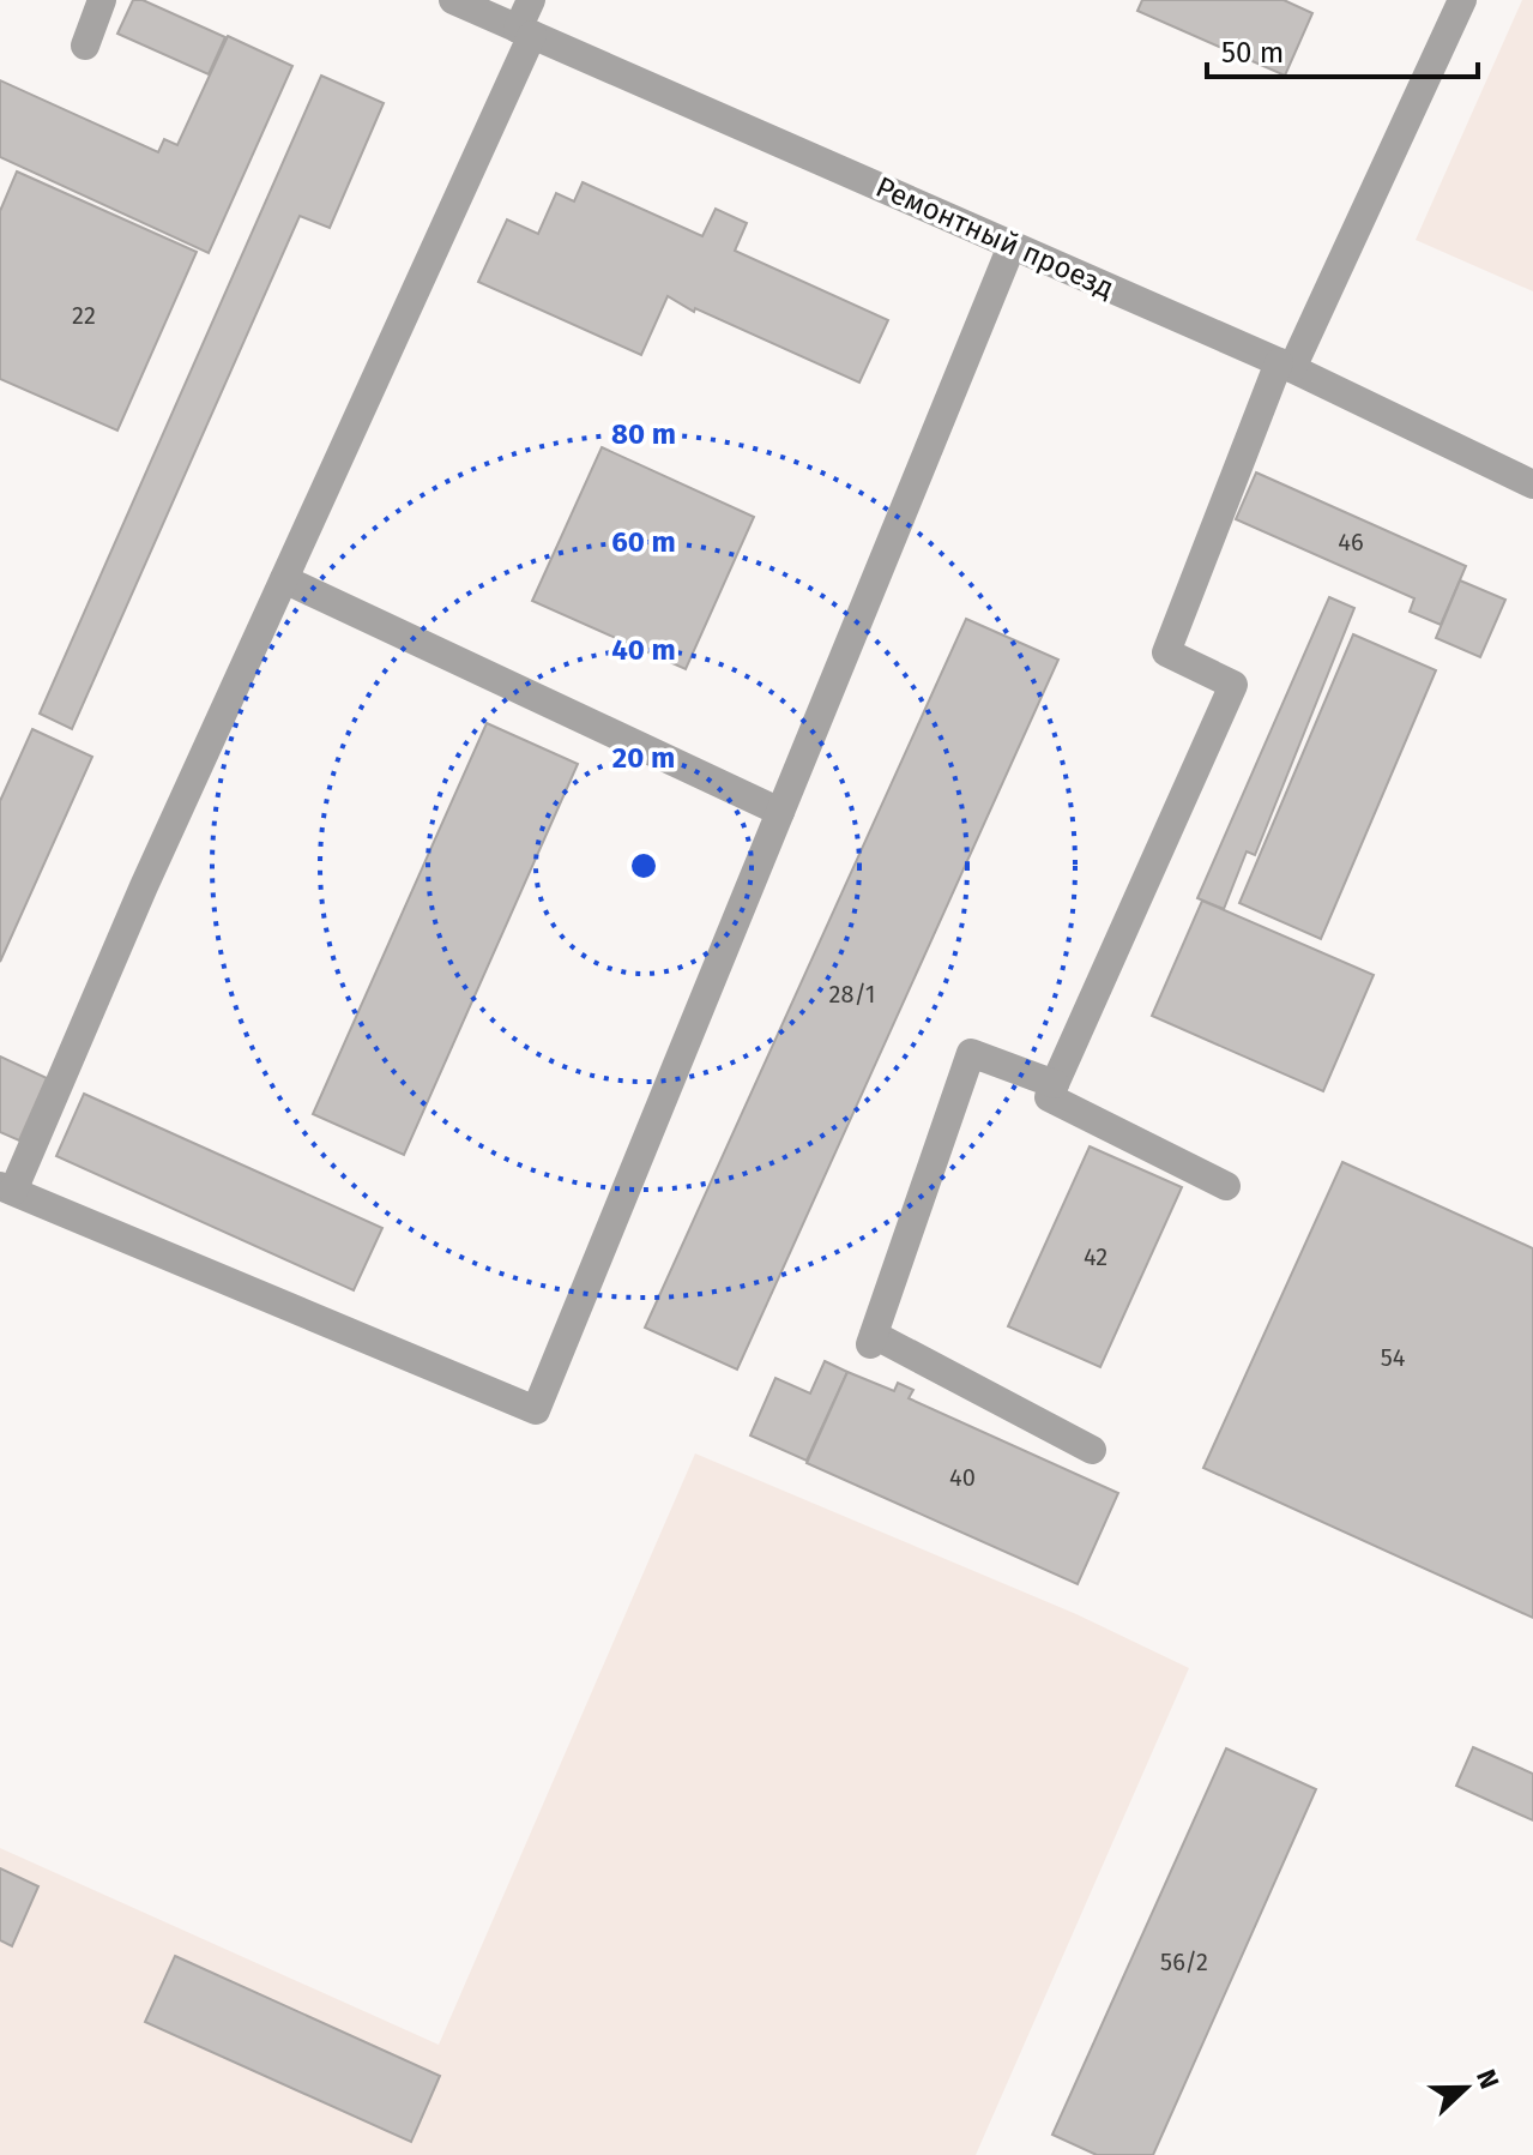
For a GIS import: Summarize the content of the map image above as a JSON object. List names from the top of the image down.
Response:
{
  "streets": {
    "street": ["Ремонтный проезд"]
  },
  "house_numbers": [
    "22",
    "46",
    "28/1",
    "42",
    "54",
    "40",
    "56/2"
  ],
  "scale_bar": "50 m",
  "north": "right",
  "rings": [
    "80 m",
    "60 m",
    "40 m",
    "20 m"
  ]
}
